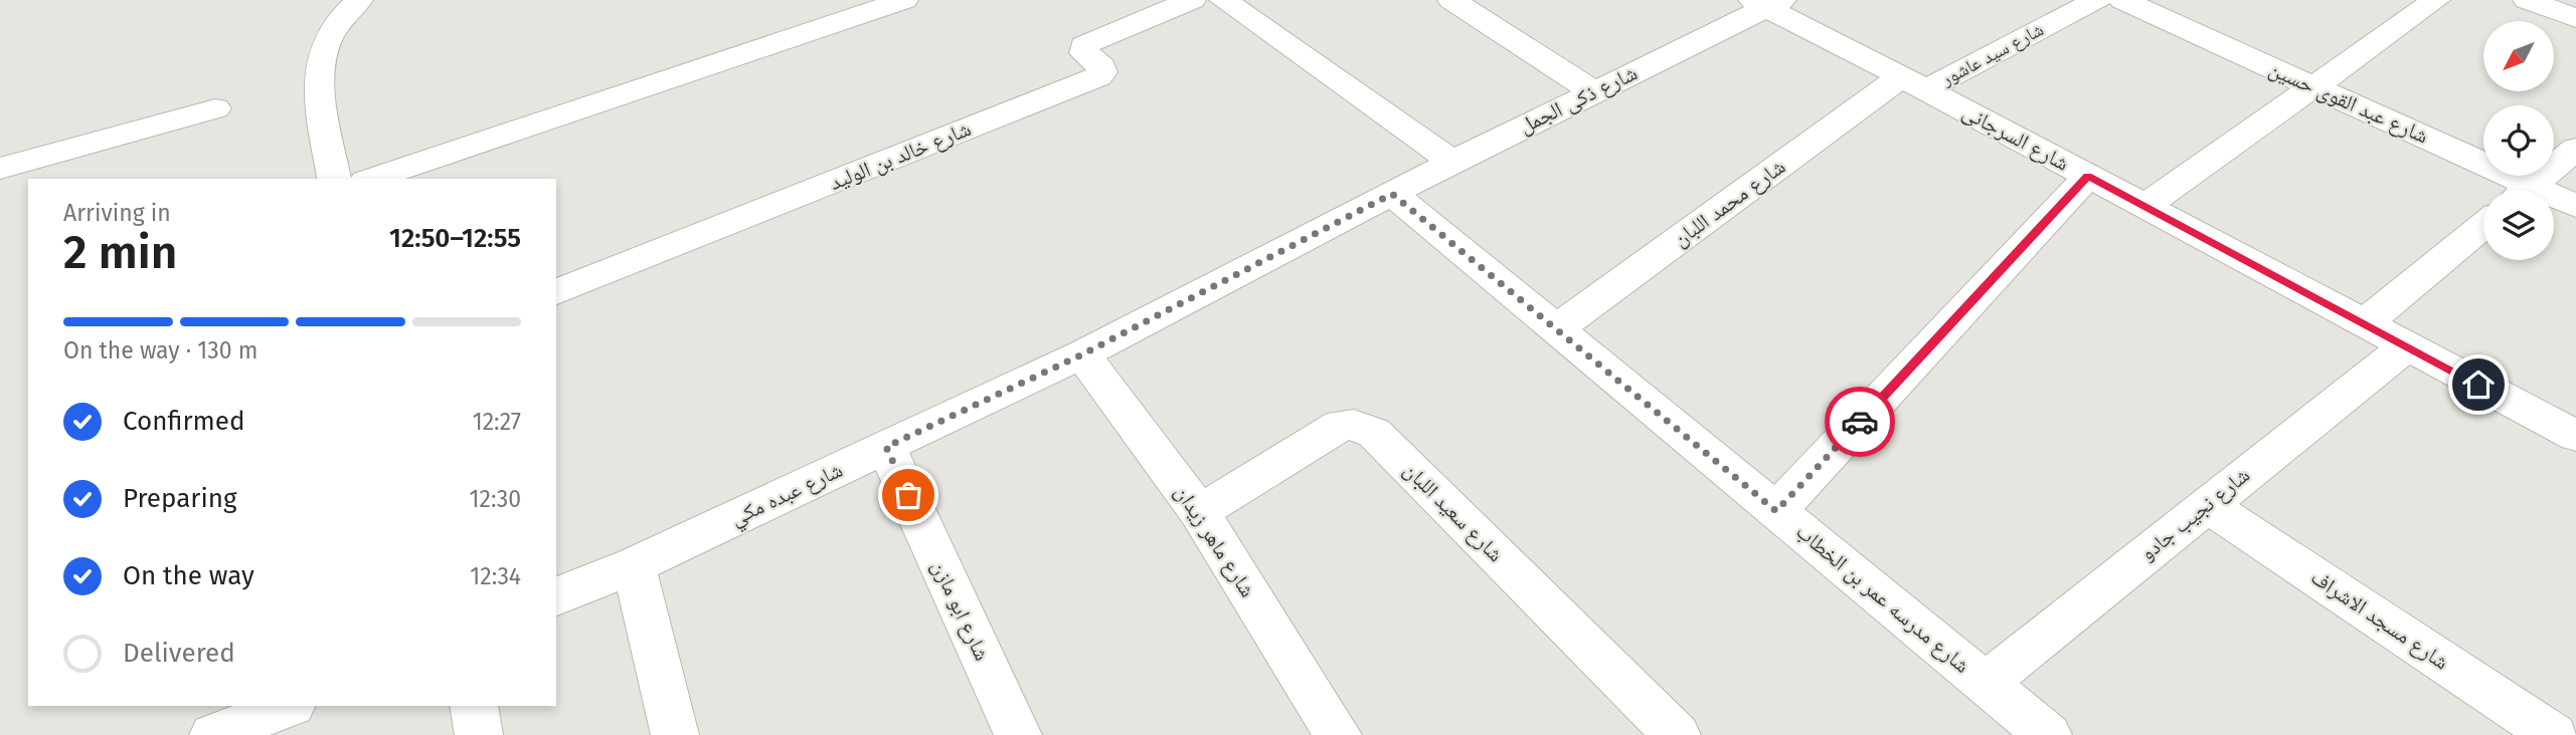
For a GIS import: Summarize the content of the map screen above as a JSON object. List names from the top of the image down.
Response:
{
  "streets": {
    "street": [
      "شارع سيد عاشور",
      "شارع ذكى الجمل",
      "شارع عبد القوى حسين",
      "شارع السرجانى",
      "شارع خالد بن الوليد",
      "شارع محمد اللبان",
      "شارع عبده مكي",
      "شارع سعيد اللبان",
      "شارع نجيب جادو",
      "شارع ماهر زيدان",
      "شارع مدرسه عمر بن الخطاب",
      "شارع ابو مازن",
      "شارع مسجد الاشراف"
    ]
  },
  "crossings": [
    ["شارع سيد عاشور", "شارع السرجانى"],
    ["شارع سيد عاشور", "شارع محمد اللبان"],
    ["شارع ذكى الجمل", "شارع السرجانى"],
    ["شارع ذكى الجمل", "شارع عبده مكي"],
    ["شارع ذكى الجمل", "شارع مدرسه عمر بن الخطاب"],
    ["شارع السرجانى", "شارع محمد اللبان"],
    ["شارع السرجانى", "شارع نجيب جادو"],
    ["شارع محمد اللبان", "شارع مدرسه عمر بن الخطاب"],
    ["شارع عبده مكي", "شارع ماهر زيدان"],
    ["شارع عبده مكي", "شارع مدرسه عمر بن الخطاب"],
    ["شارع عبده مكي", "شارع ابو مازن"],
    ["شارع سعيد اللبان", "شارع ماهر زيدان"],
    ["شارع نجيب جادو", "شارع مدرسه عمر بن الخطاب"],
    ["شارع نجيب جادو", "شارع مسجد الاشراف"]
  ],
  "north": "bottom left",
  "page": {
    "heading": ["2 min", "Arriving in", "12:50–12:55"],
    "bar": "On the way · 130 m",
    "list": [
      ["Confirmed", "12:27"],
      ["Preparing", "12:30"],
      ["On the way", "12:34"],
      "Delivered"
    ]
  }
}
